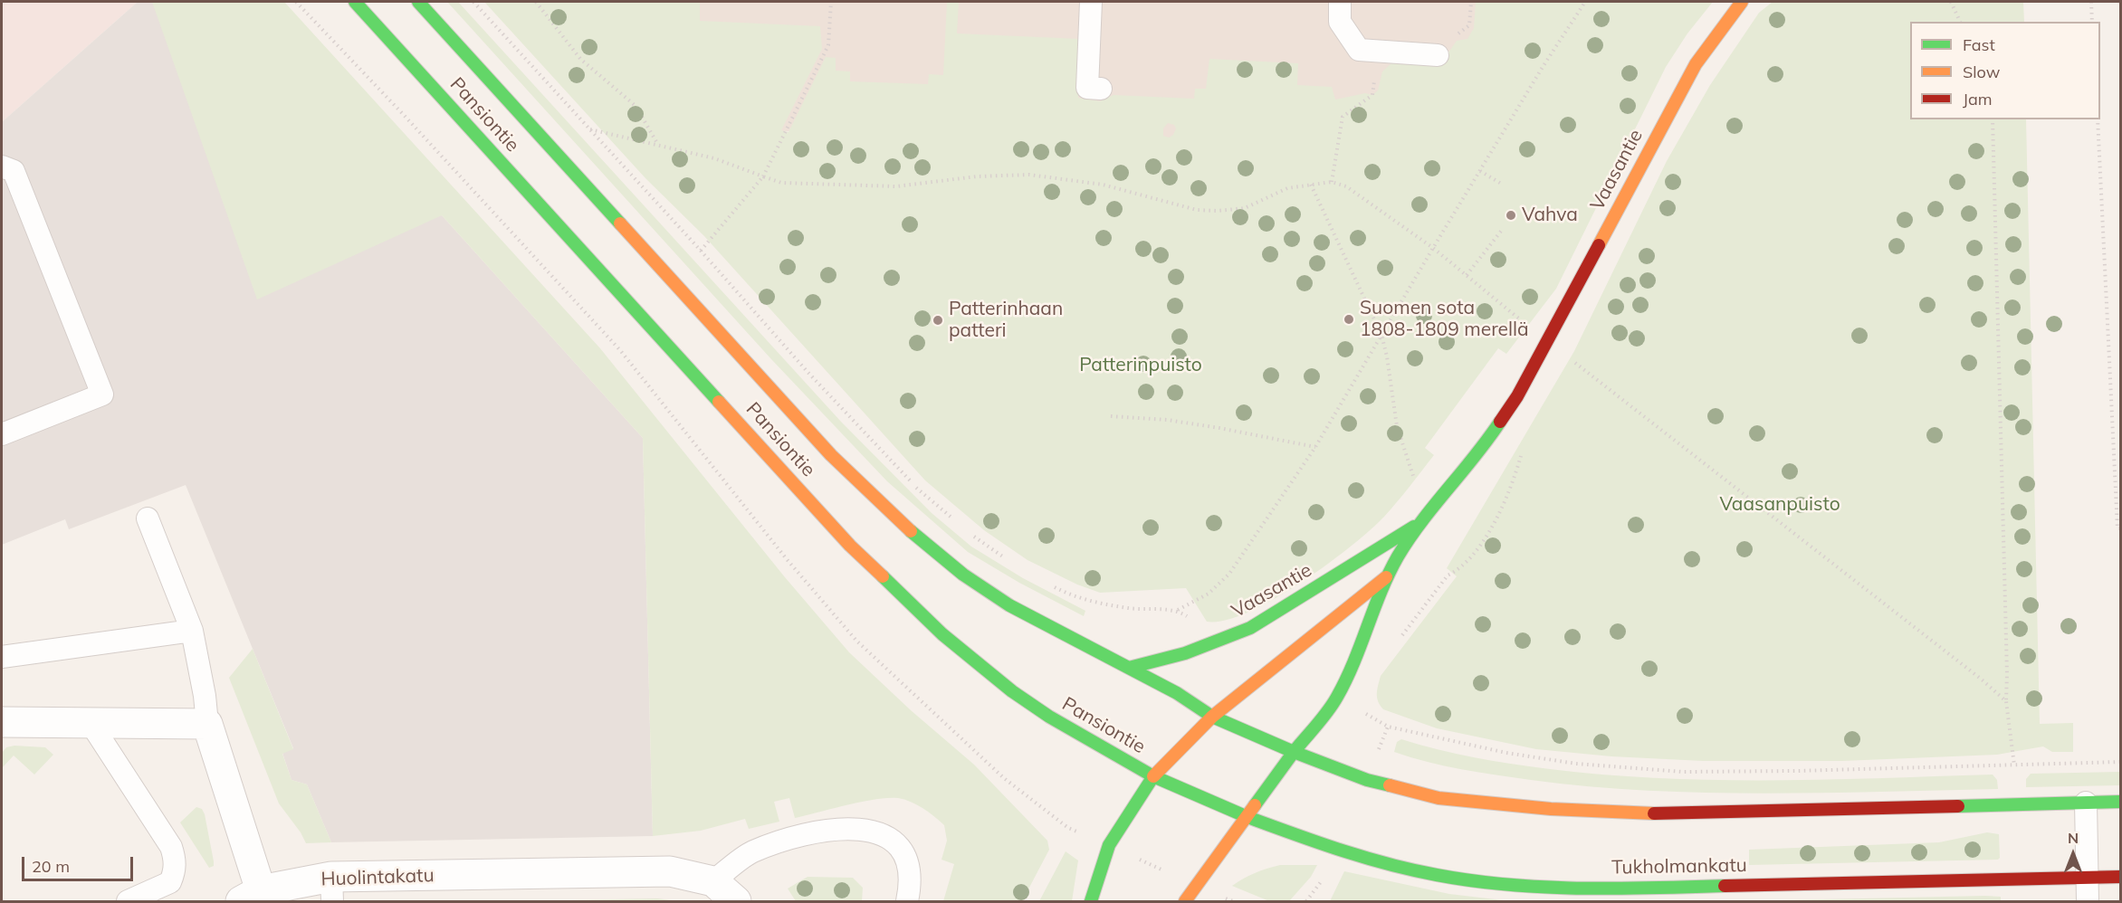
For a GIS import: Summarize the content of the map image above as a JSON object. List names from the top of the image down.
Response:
{
  "streets": {
    "main road": ["Pansiontie", "Vaasantie", "Tukholmankatu"],
    "street": ["Huolintakatu"]
  },
  "crossings": [
    ["Pansiontie", "Vaasantie"],
    ["Pansiontie", "Tukholmankatu"],
    ["Vaasantie", "Tukholmankatu"]
  ],
  "parks": ["Patterinpuisto", "Vaasanpuisto"],
  "places": ["Vahva", "Suomen sota 1808-1809 merellä", "Patterinhaan patteri"],
  "legend": ["Fast", "Slow", "Jam"],
  "scale_bar": "20 m",
  "north": "top"
}
